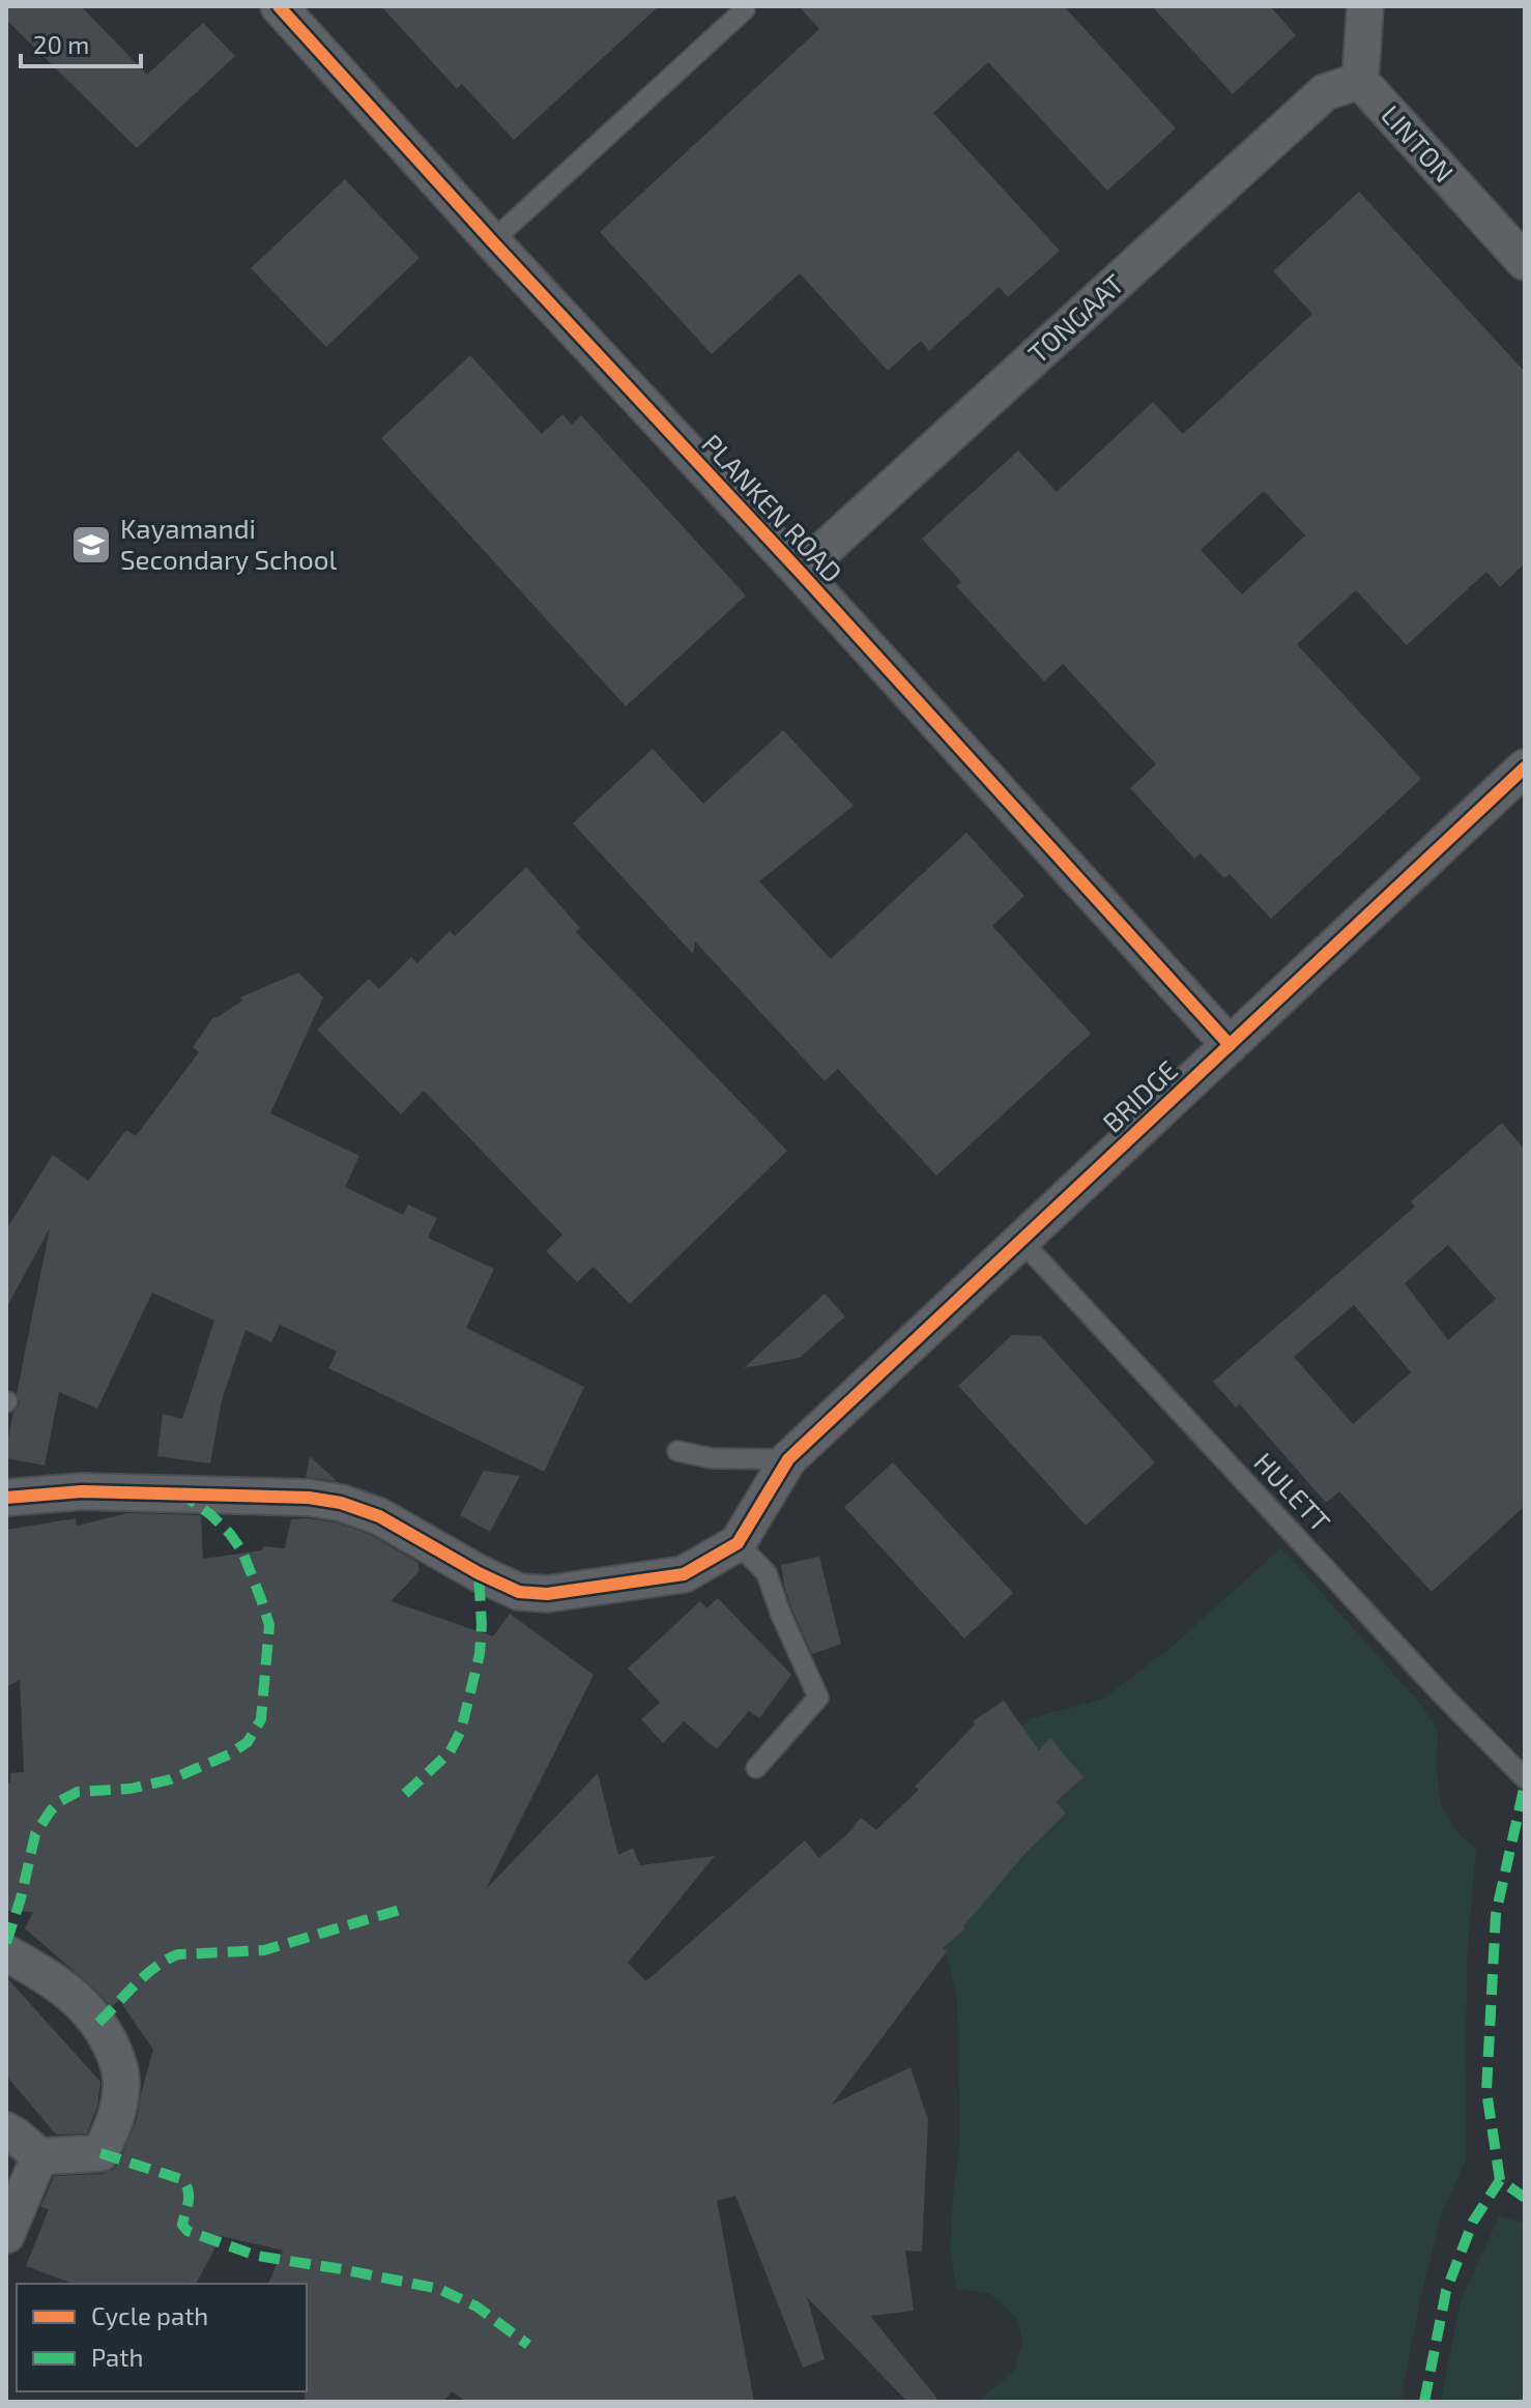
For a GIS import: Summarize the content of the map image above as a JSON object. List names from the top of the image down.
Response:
{
  "streets": {
    "street": [
      "LINTON",
      "TONGAAT",
      "PLANKEN ROAD",
      "BRIDGE"
    ],
    "lane": ["HULETT"]
  },
  "crossings": [
    ["LINTON", "TONGAAT"],
    ["TONGAAT", "PLANKEN ROAD"],
    ["PLANKEN ROAD", "BRIDGE"],
    ["BRIDGE", "HULETT"]
  ],
  "places": {
    "school or university": ["Kayamandi Secondary School"]
  },
  "legend": ["Cycle path", "Path"],
  "scale_bar": "20 m"
}
